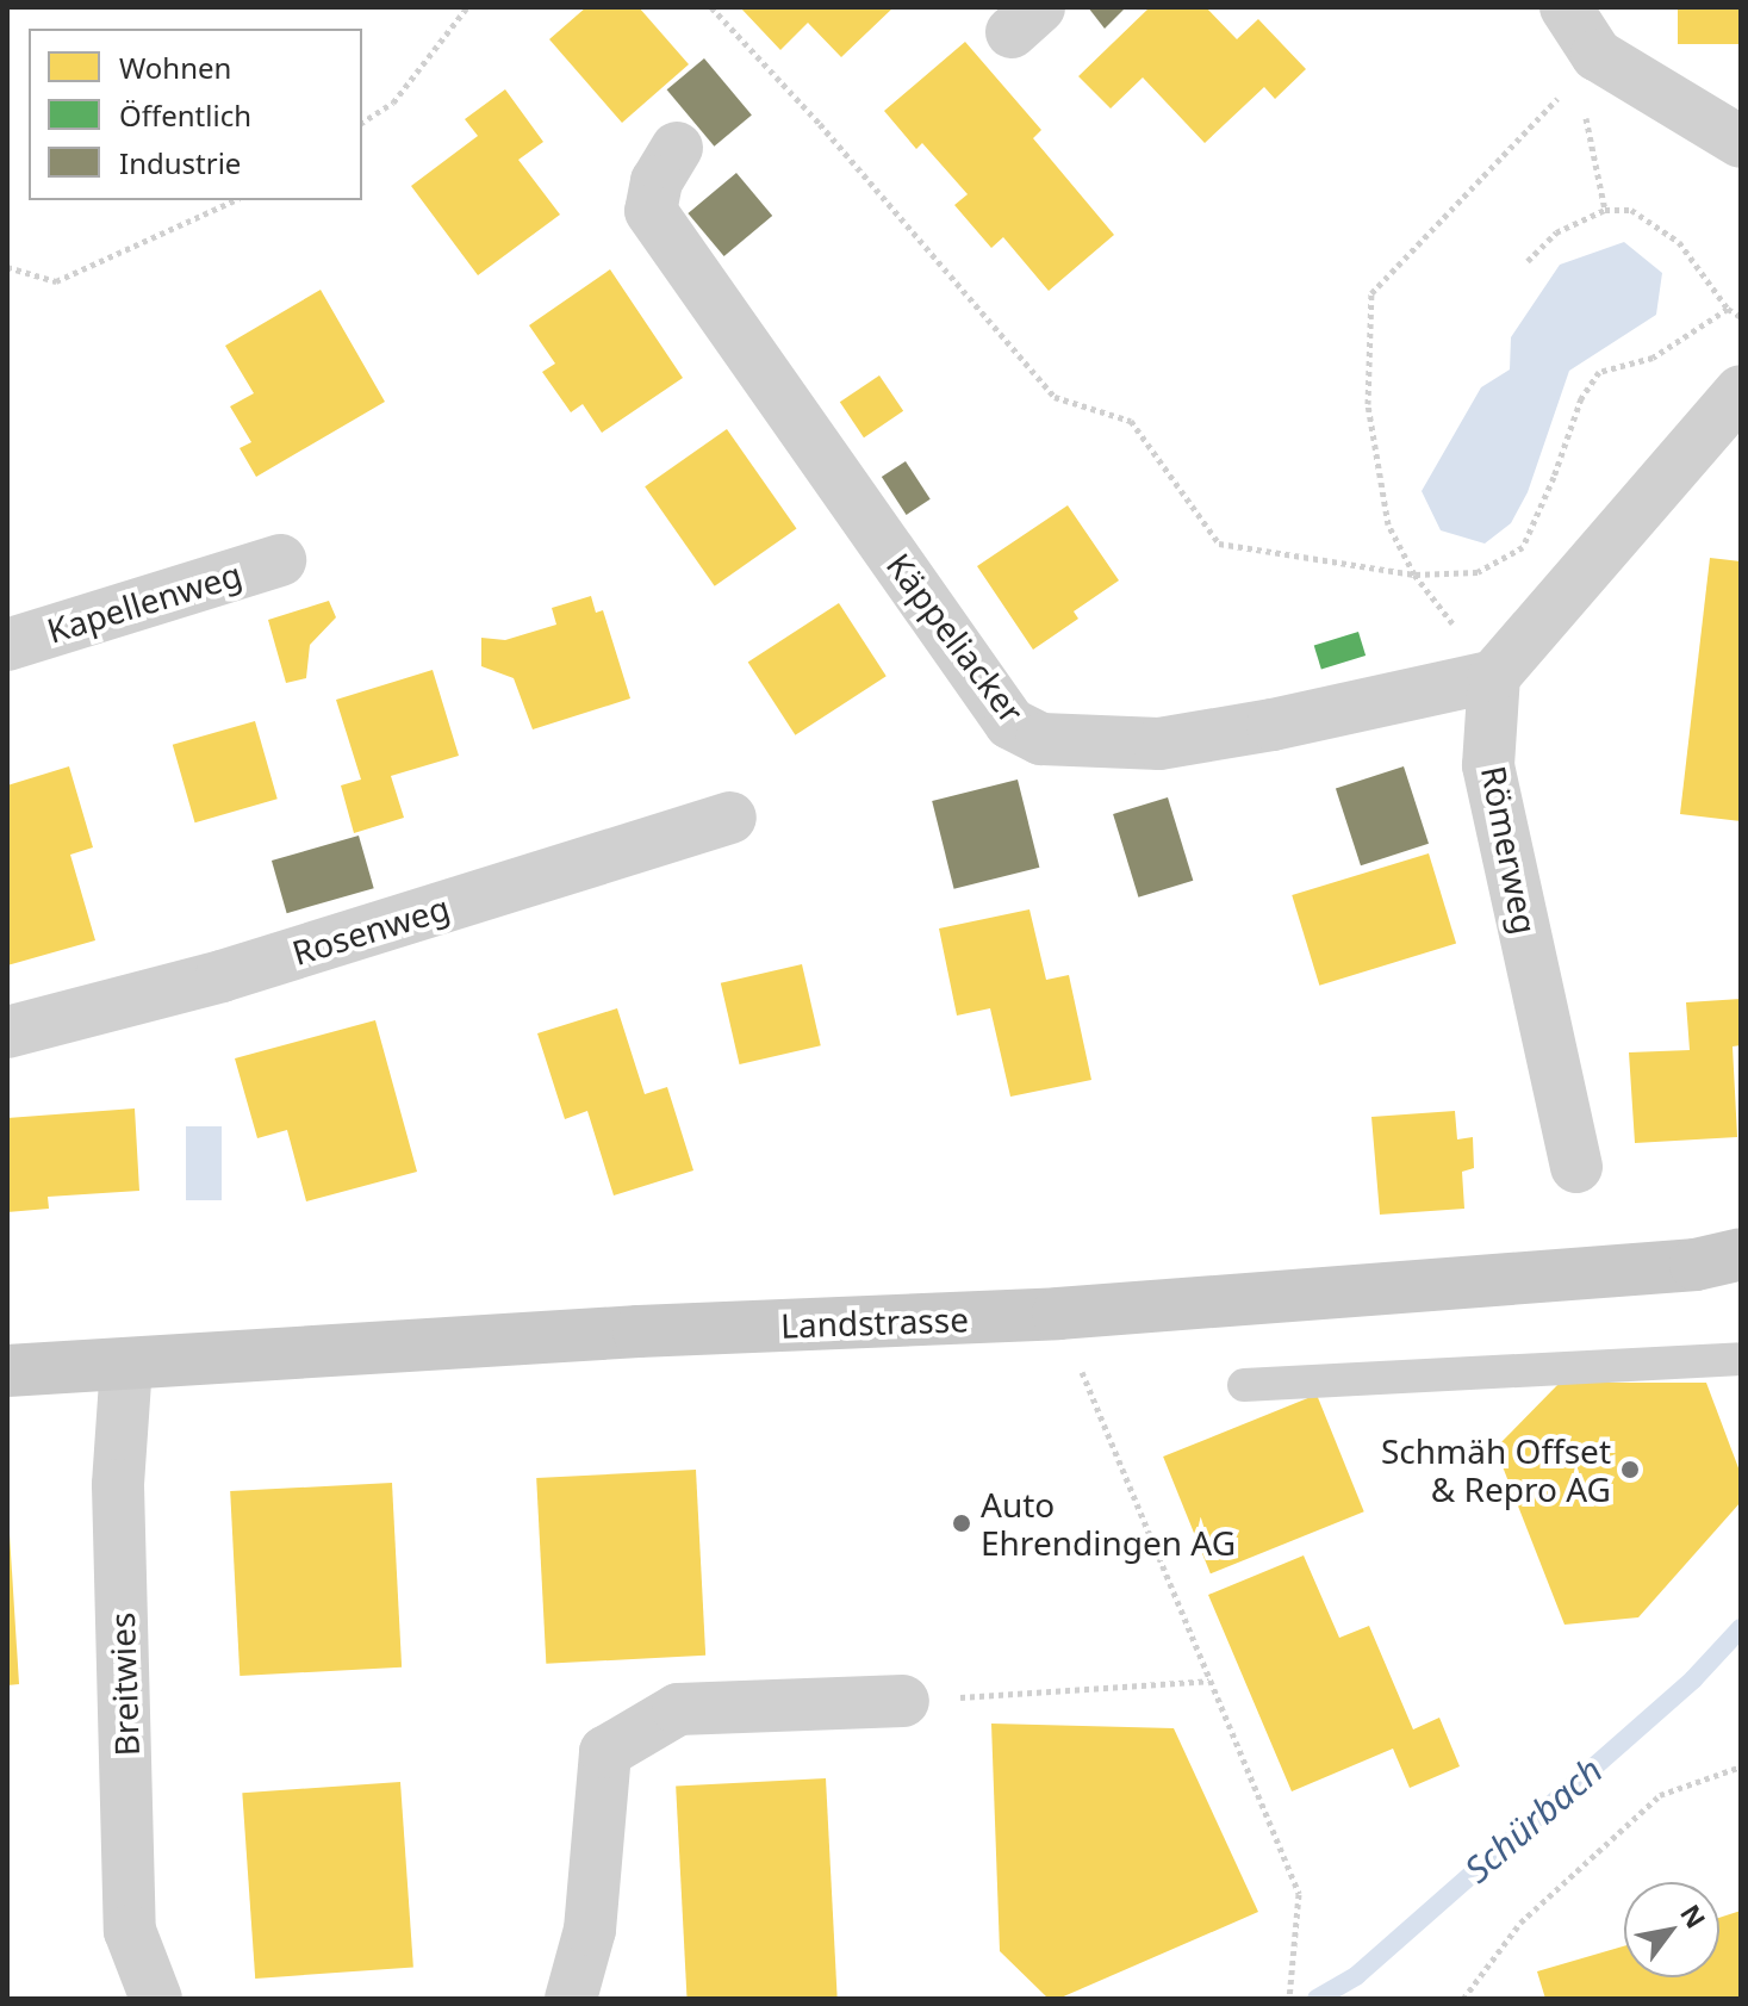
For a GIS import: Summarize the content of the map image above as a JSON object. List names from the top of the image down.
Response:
{
  "streets": {
    "main road": ["Landstrasse"],
    "street": [
      "Kapellenweg",
      "Käppeliacker",
      "Römerweg",
      "Rosenweg",
      "Breitwies"
    ]
  },
  "crossings": [
    ["Käppeliacker", "Römerweg"],
    ["Landstrasse", "Breitwies"]
  ],
  "water": ["Schürbach"],
  "places": ["Schmäh Offset & Repro AG", "Auto Ehrendingen AG"],
  "legend": ["Wohnen", "Öffentlich", "Industrie"],
  "north": "top right"
}
